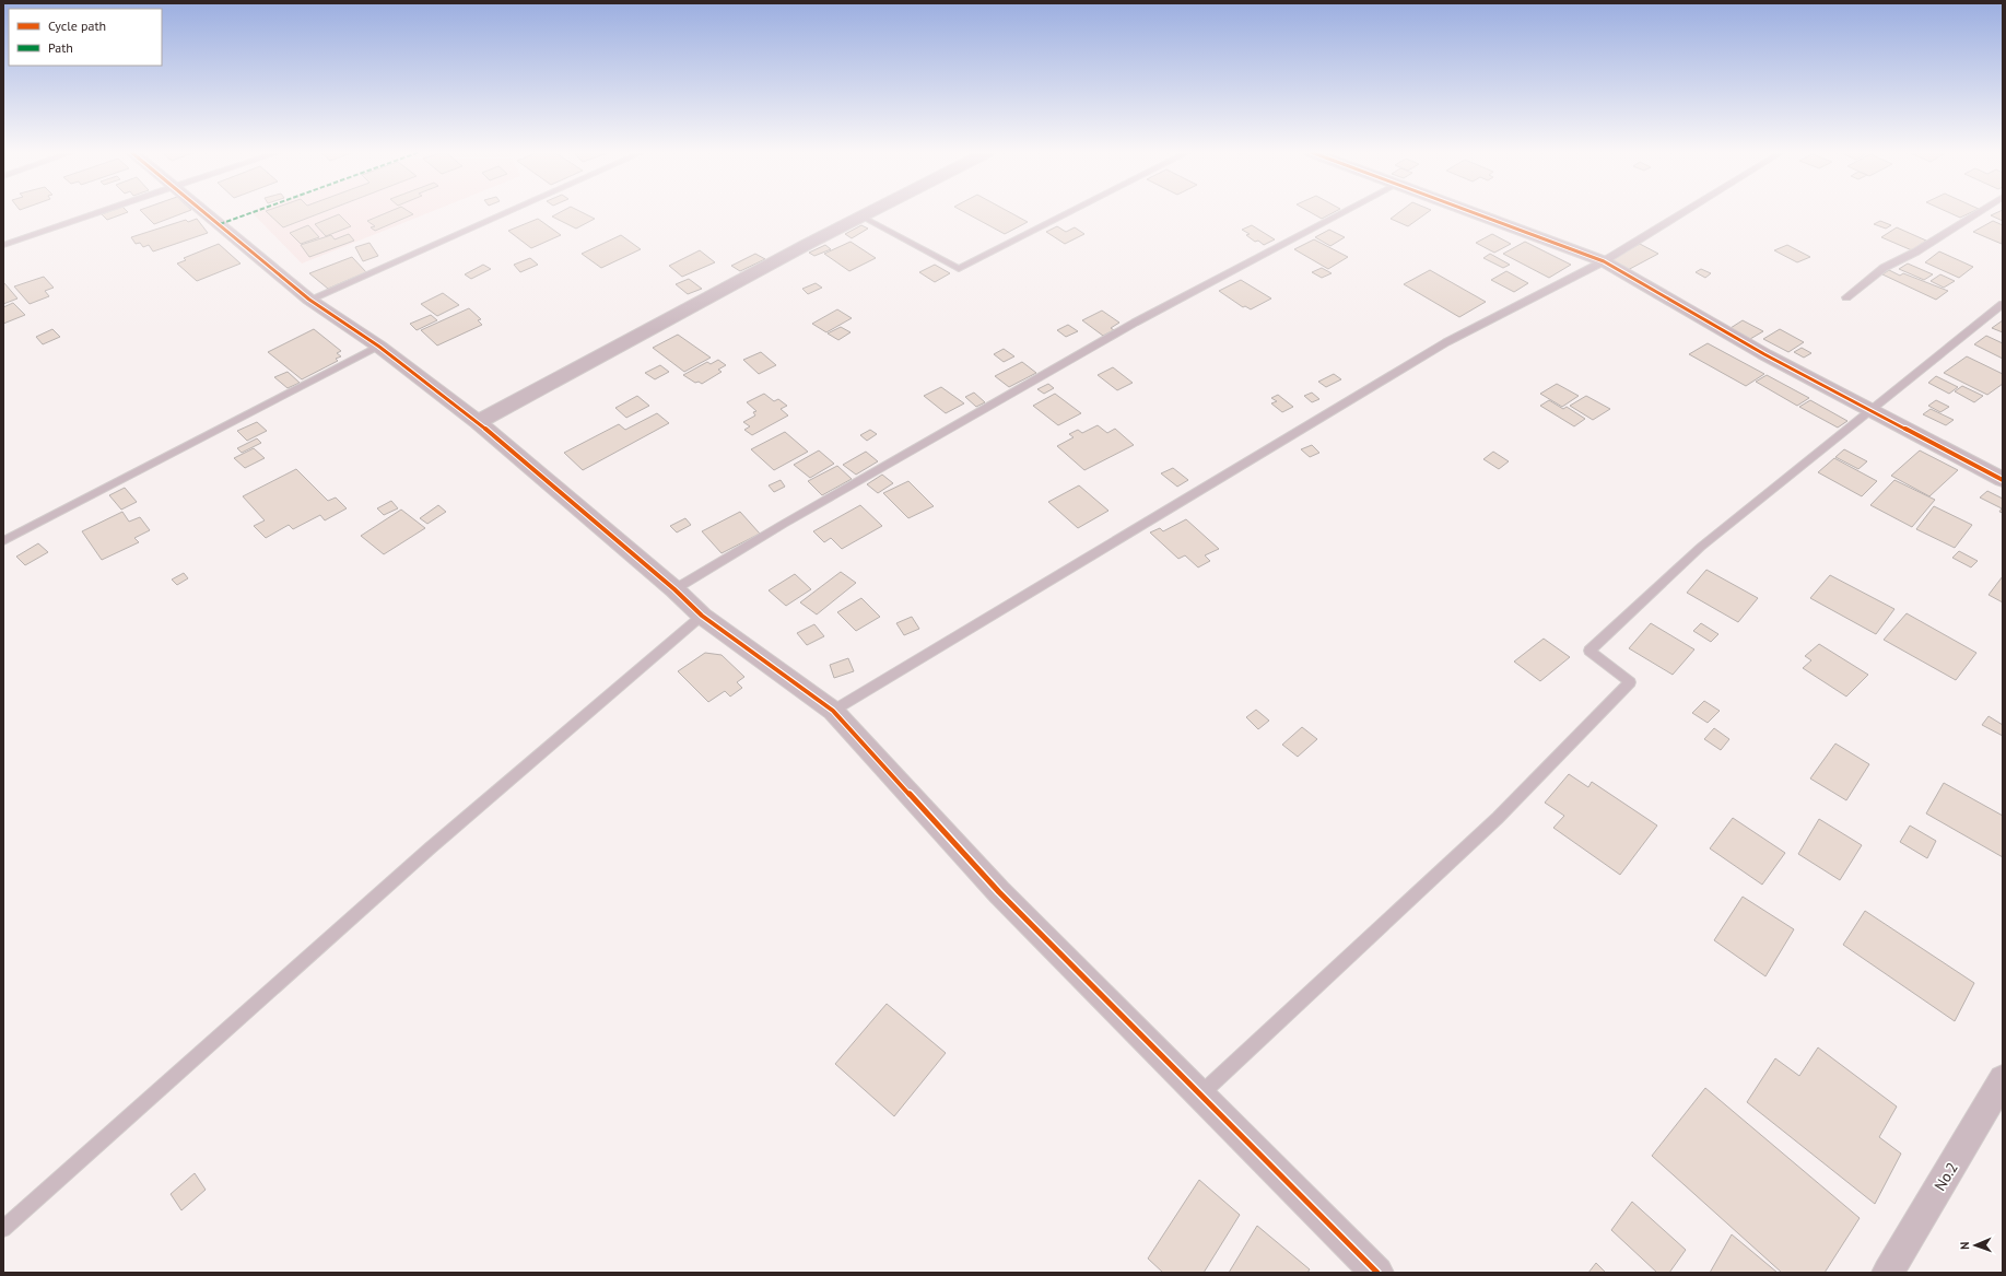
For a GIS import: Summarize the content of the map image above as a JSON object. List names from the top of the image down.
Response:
{
  "streets": {
    "street": ["No.2"]
  },
  "legend": ["Cycle path", "Path"],
  "north": "left"
}
